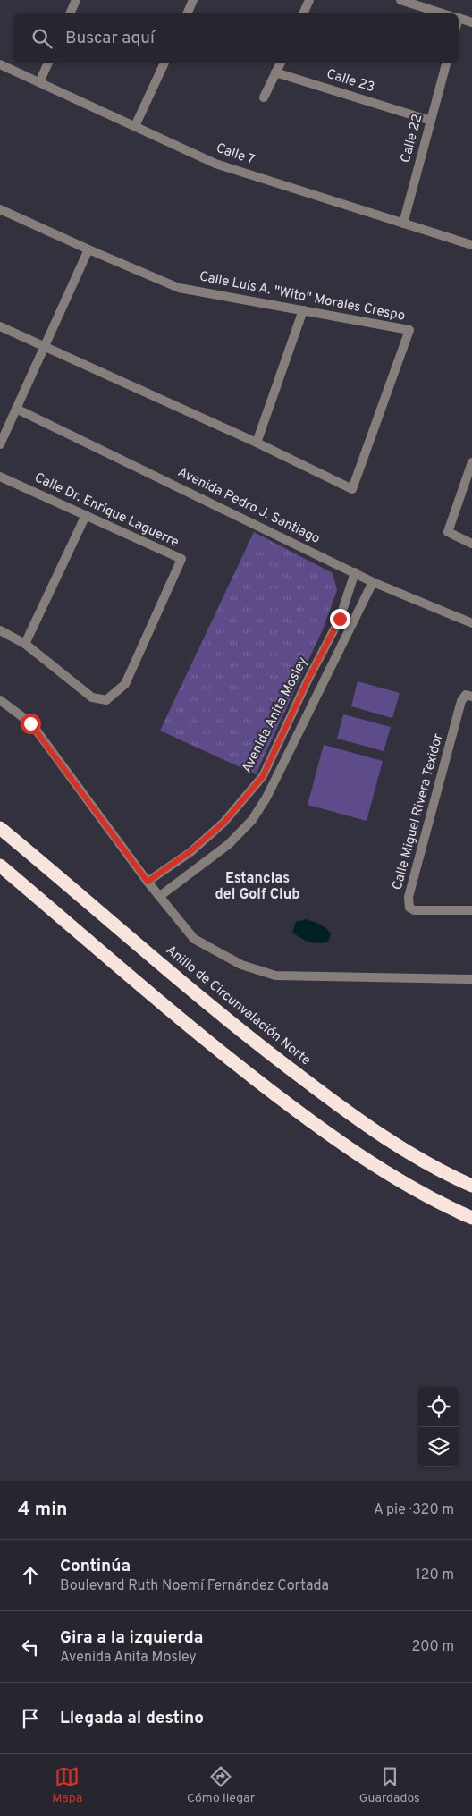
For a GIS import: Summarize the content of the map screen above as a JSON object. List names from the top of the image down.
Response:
{
  "streets": {
    "highway": ["Anillo de Circunvalación Norte"],
    "street": [
      "Calle 23",
      "Calle 22",
      "Calle 7",
      "Calle Luis A. \"Wito\" Morales Crespo",
      "Avenida Pedro J. Santiago",
      "Calle Dr. Enrique Laguerre",
      "Avenida Anita Mosley",
      "Calle Miguel Rivera Texidor"
    ]
  },
  "crossings": [
    ["Calle 23", "Calle 22"],
    ["Calle 22", "Calle 7"],
    ["Avenida Pedro J. Santiago", "Avenida Anita Mosley"]
  ],
  "districts": ["Estancias del Golf Club"],
  "page": {
    "search": "Buscar aquí",
    "heading": ["4 min", "A pie · 320 m"],
    "list": [
      ["Continúa", "Boulevard Ruth Noemí Fernández Cortada", "120 m"],
      ["Gira a la izquierda", "Avenida Anita Mosley", "200 m"],
      "Llegada al destino"
    ],
    "nav": ["Mapa", "Cómo llegar", "Guardados"]
  }
}
